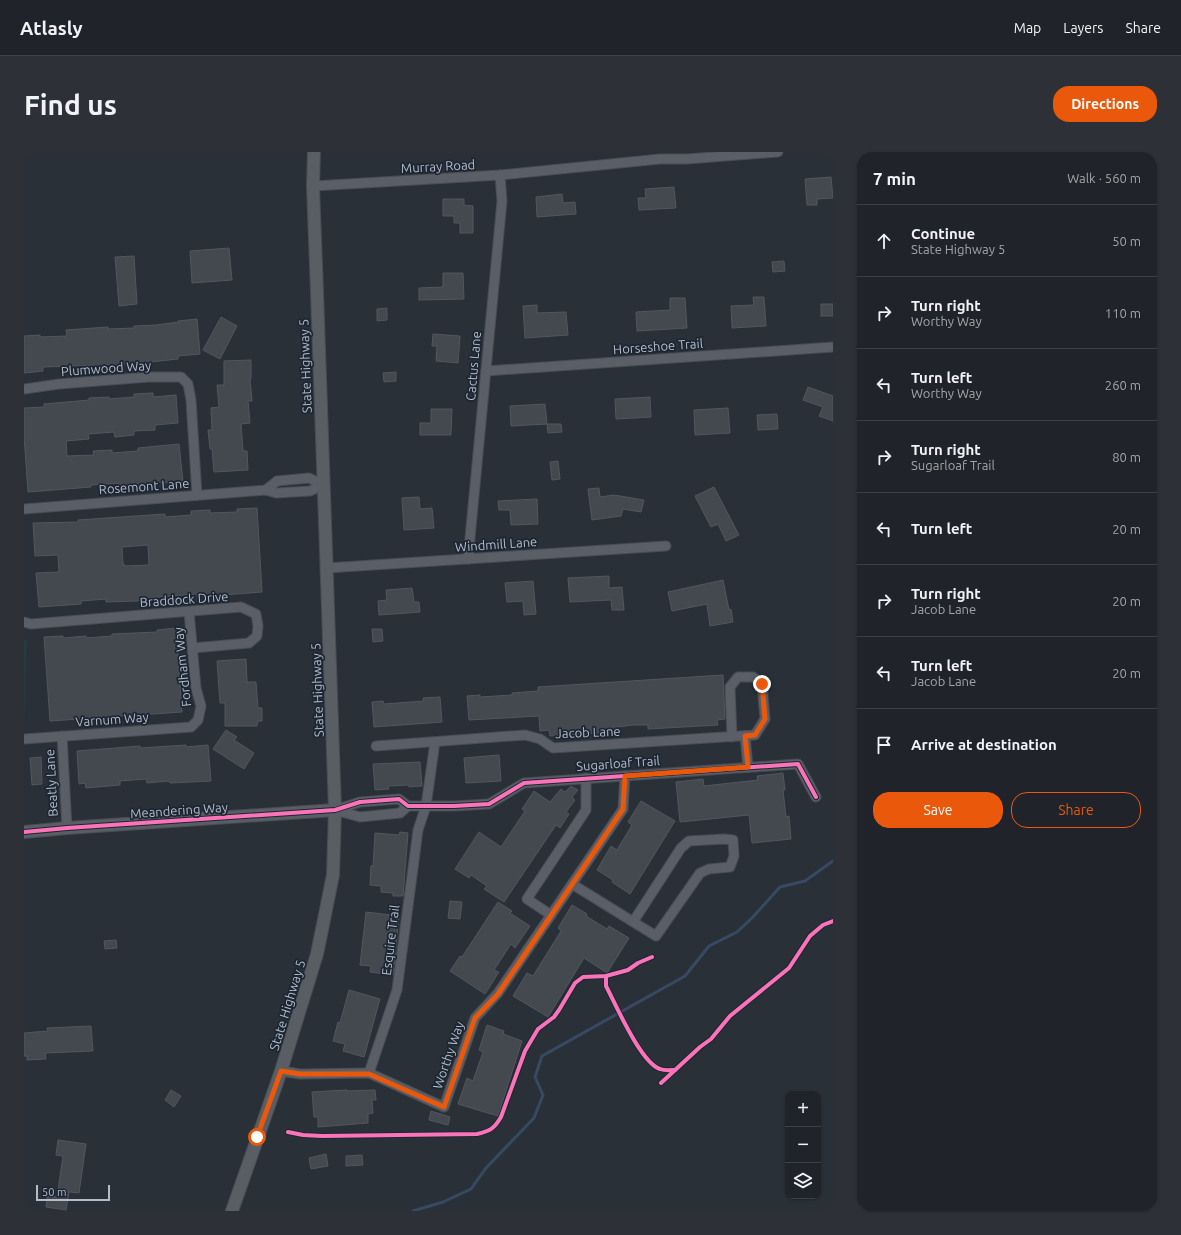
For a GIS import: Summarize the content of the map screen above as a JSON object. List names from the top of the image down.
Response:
{
  "streets": {
    "main road": ["State Highway 5", "Meandering Way"],
    "street": [
      "Murray Road",
      "Horseshoe Trail",
      "Cactus Lane",
      "Plumwood Way",
      "Rosemont Lane",
      "Windmill Lane",
      "Braddock Drive",
      "Fordham Way",
      "Varnum Way",
      "Jacob Lane",
      "Sugarloaf Trail",
      "Beatly Lane",
      "Esquire Trail",
      "Worthy Way"
    ]
  },
  "crossings": [
    ["Murray Road", "State Highway 5"],
    ["Murray Road", "Cactus Lane"],
    ["Horseshoe Trail", "Cactus Lane"],
    ["State Highway 5", "Rosemont Lane"],
    ["State Highway 5", "Windmill Lane"],
    ["State Highway 5", "Sugarloaf Trail"],
    ["State Highway 5", "Meandering Way"],
    ["State Highway 5", "Worthy Way"],
    ["Cactus Lane", "Windmill Lane"],
    ["Plumwood Way", "Rosemont Lane"],
    ["Braddock Drive", "Fordham Way"],
    ["Fordham Way", "Varnum Way"],
    ["Varnum Way", "Beatly Lane"],
    ["Jacob Lane", "Esquire Trail"],
    ["Sugarloaf Trail", "Meandering Way"],
    ["Sugarloaf Trail", "Esquire Trail"],
    ["Sugarloaf Trail", "Worthy Way"],
    ["Beatly Lane", "Meandering Way"],
    ["Esquire Trail", "Worthy Way"]
  ],
  "scale_bar": "50 m",
  "page": {
    "header": "Atlasly",
    "nav": ["Map", "Layers", "Share"],
    "buttons": [
      "Directions",
      ["Save", "Share"]
    ],
    "title": "Find us",
    "heading": ["7 min", "Walk · 560 m"],
    "list": [
      ["Continue", "State Highway 5", "50 m"],
      ["Turn right", "Worthy Way", "110 m"],
      ["Turn left", "Worthy Way", "260 m"],
      ["Turn right", "Sugarloaf Trail", "80 m"],
      ["Turn left", "20 m"],
      ["Turn right", "Jacob Lane", "20 m"],
      ["Turn left", "Jacob Lane", "20 m"],
      "Arrive at destination"
    ],
    "map_buttons": ["+", "−"],
    "scale": "50 m"
  }
}
